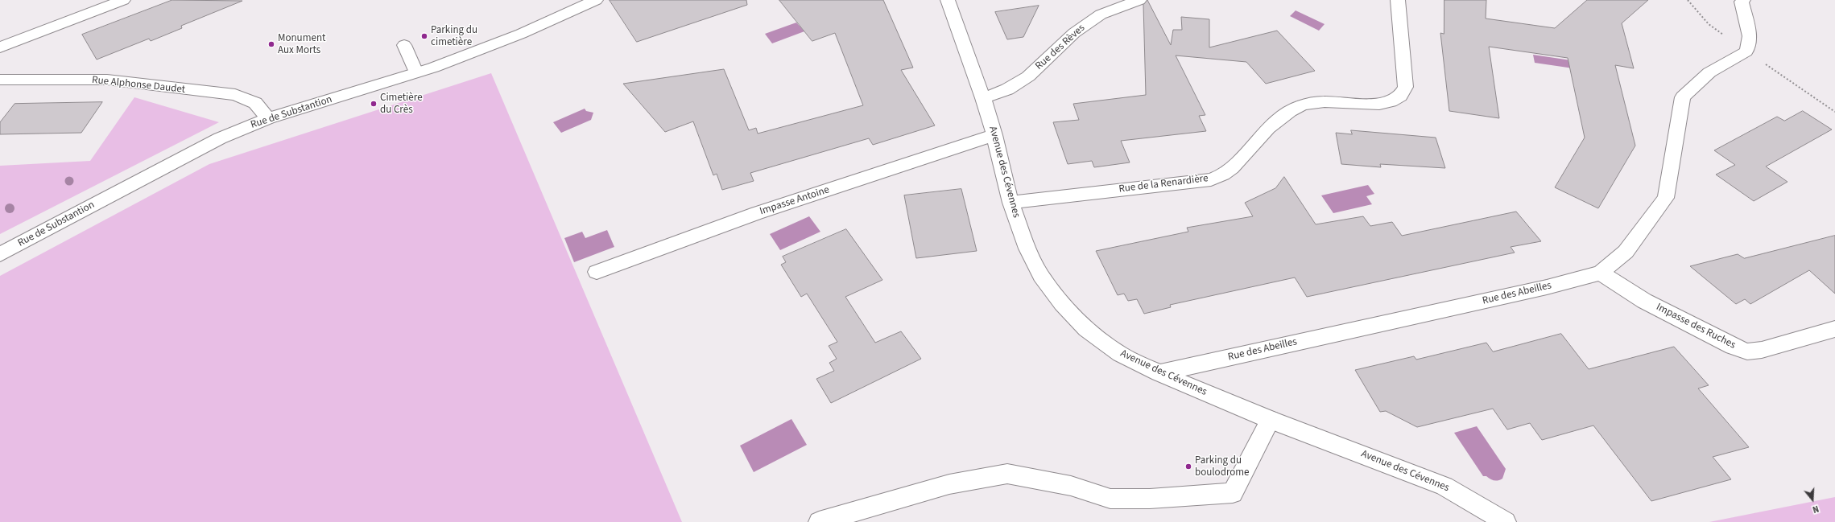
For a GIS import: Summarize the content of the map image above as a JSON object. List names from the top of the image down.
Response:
{
  "streets": {
    "street": [
      "Rue des Rèves",
      "Rue Alphonse Daudet",
      "Rue de Substantion",
      "Avenue des Cévennes",
      "Rue de la Renardière",
      "Impasse Antoine",
      "Rue des Abeilles",
      "Impasse des Ruches"
    ]
  },
  "crossings": [
    ["Rue des Rèves", "Avenue des Cévennes"],
    ["Rue Alphonse Daudet", "Rue de Substantion"],
    ["Avenue des Cévennes", "Rue de la Renardière"],
    ["Avenue des Cévennes", "Impasse Antoine"],
    ["Avenue des Cévennes", "Rue des Abeilles"],
    ["Rue des Abeilles", "Impasse des Ruches"]
  ],
  "places": [
    "Parking du cimetière",
    "Monument Aux Morts",
    "Cimetière du Crès",
    "Parking du boulodrome"
  ],
  "north": "bottom"
}
